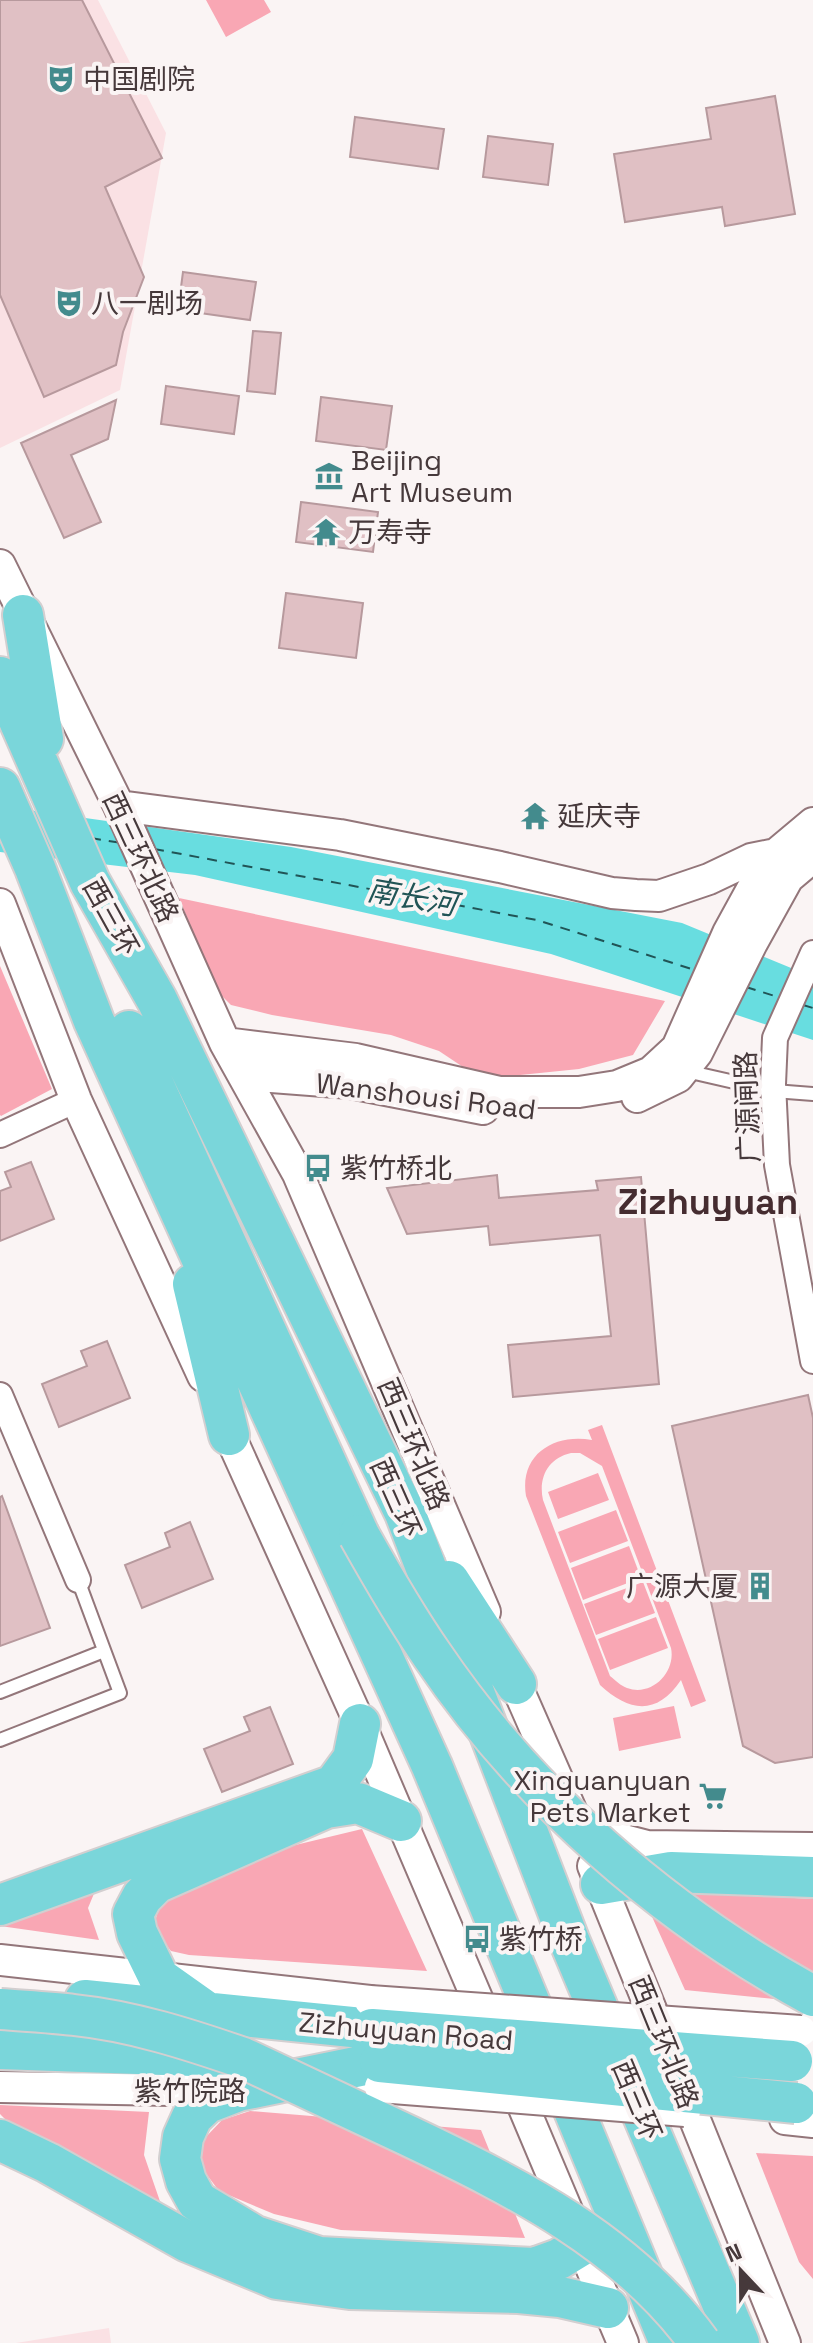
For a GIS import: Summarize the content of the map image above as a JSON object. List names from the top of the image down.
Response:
{
  "streets": {
    "highway": ["西三环", "Zizhuyuan Road"],
    "street": [
      "西三环北路",
      "Wanshousi Road",
      "广源闸路",
      "紫竹院路"
    ]
  },
  "crossings": [
    ["西三环北路", "Wanshousi Road"]
  ],
  "districts": ["Zizhuyuan"],
  "water": ["南长河"],
  "places": {
    "theatre": ["中国剧院", "八一剧场"],
    "museum": ["Beijing Art Museum"],
    "temple": ["万寿寺", "延庆寺"],
    "bus stop": ["紫竹桥北", "紫竹桥"],
    "building": ["广源大厦"],
    "supermarket": ["Xinguanyuan Pets Market"]
  },
  "north": "top"
}
